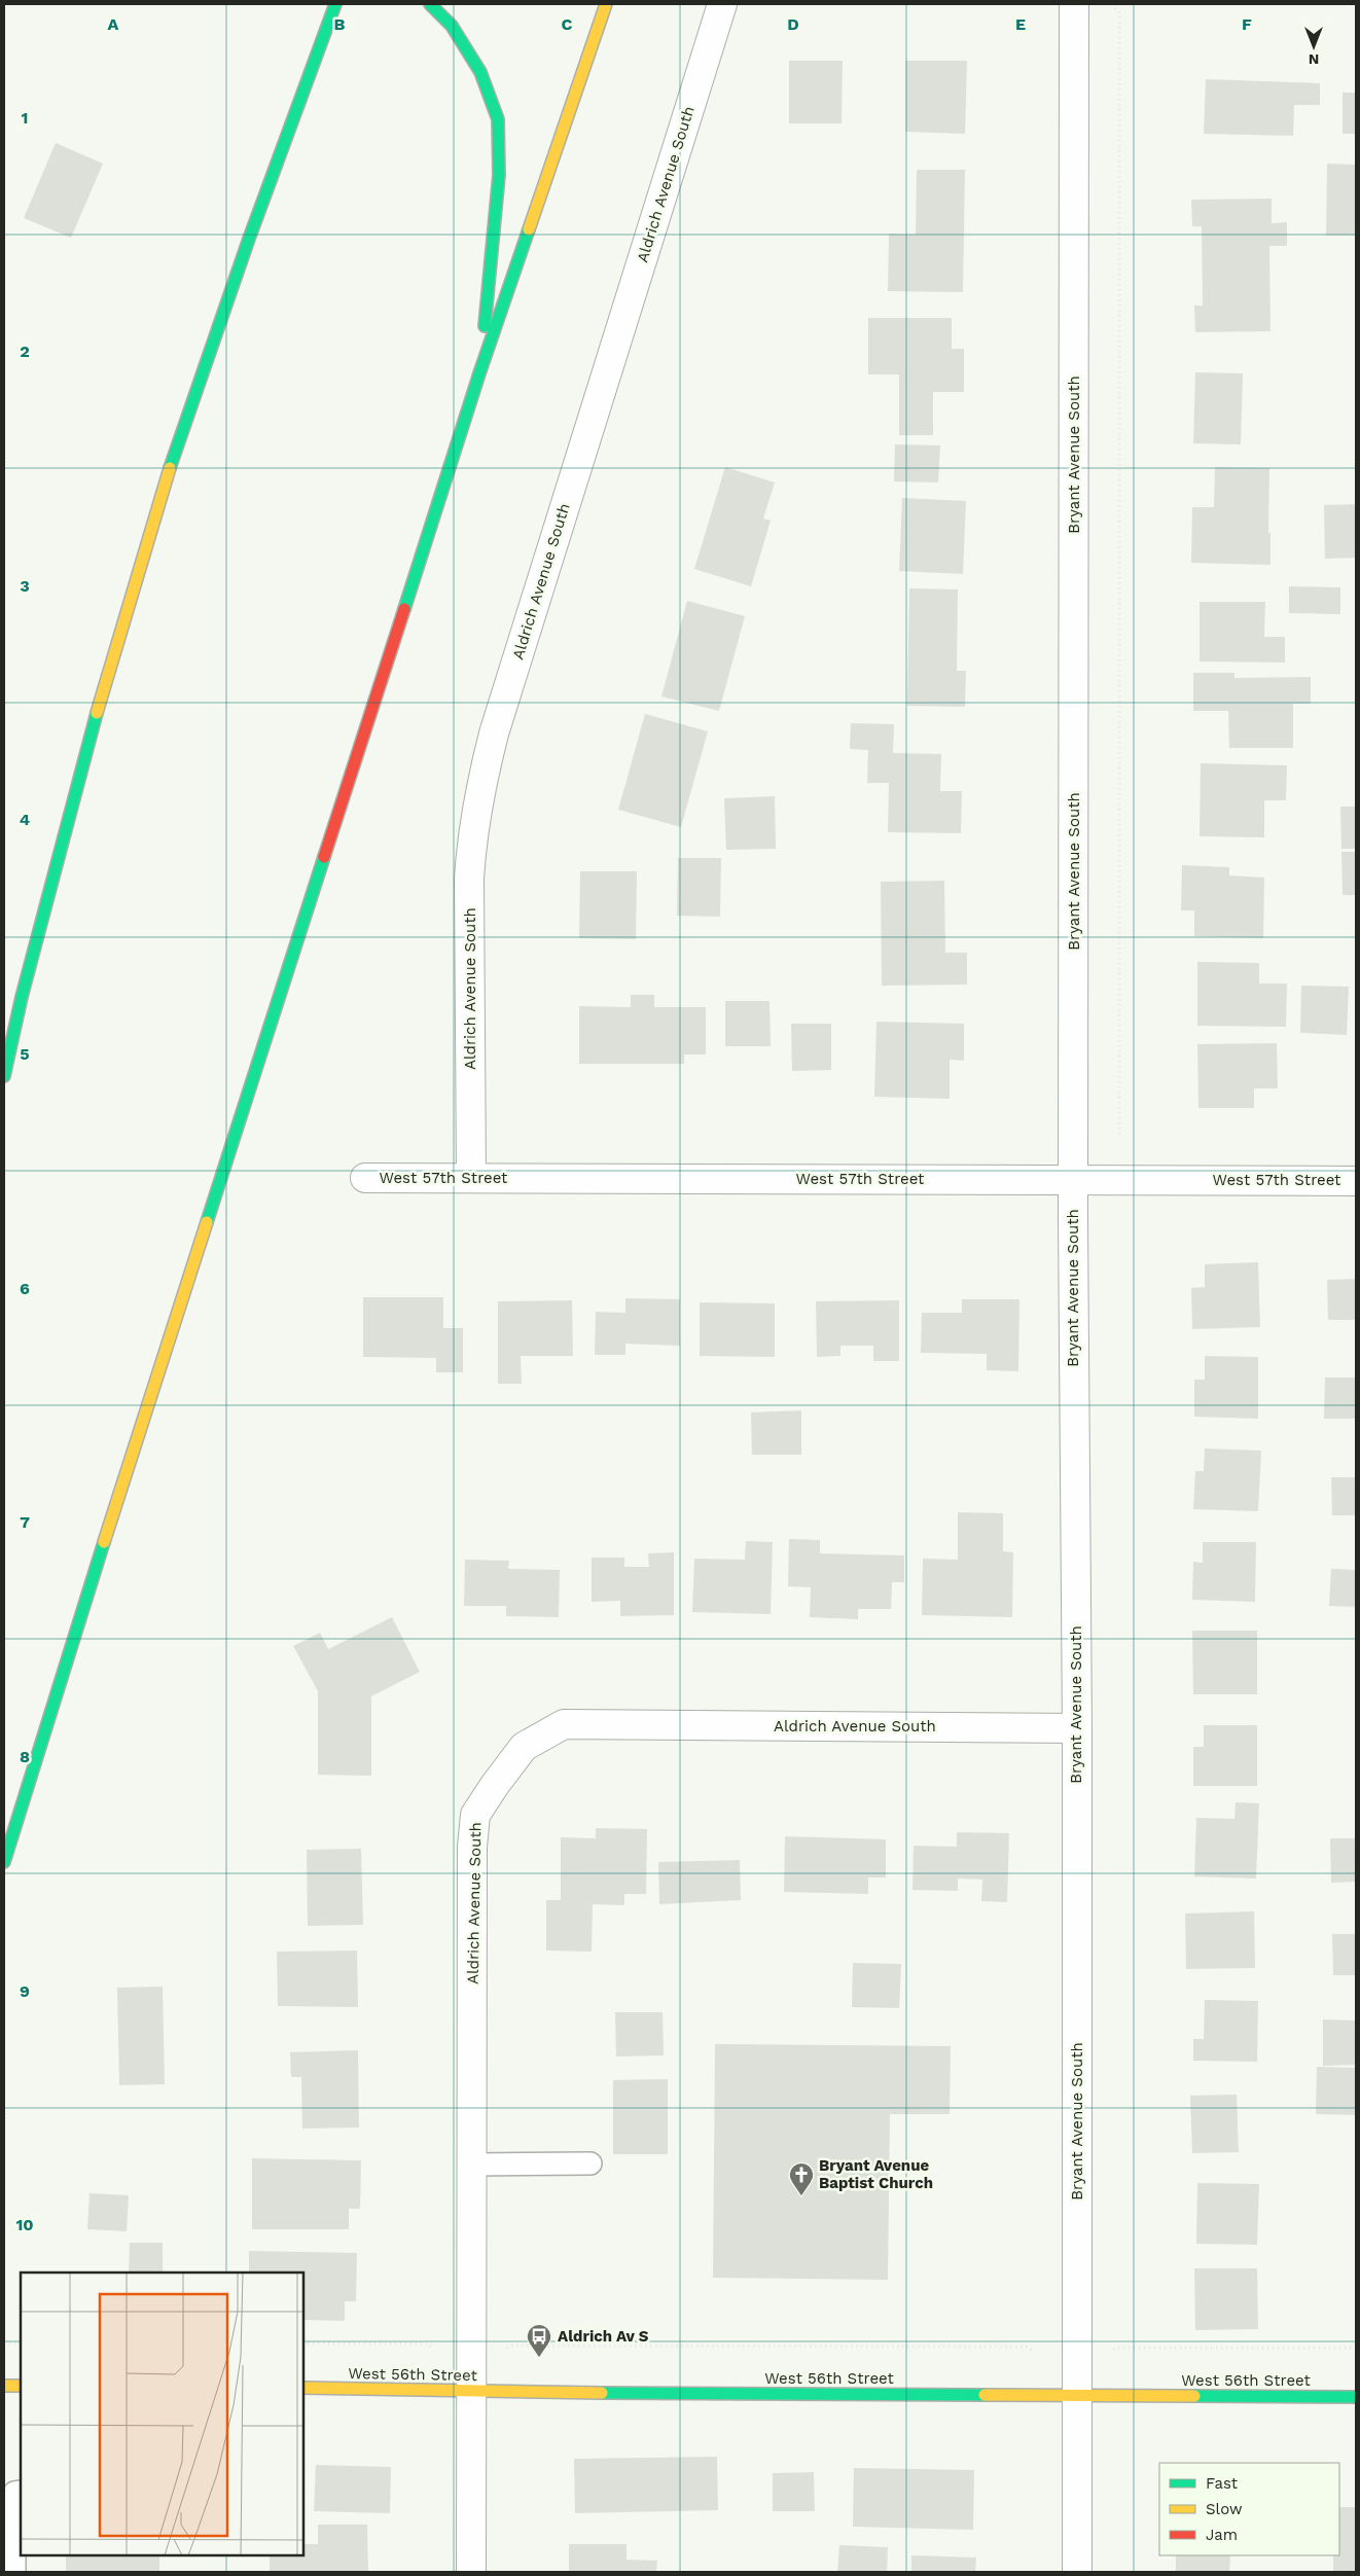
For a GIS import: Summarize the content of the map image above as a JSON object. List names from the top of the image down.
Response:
{
  "streets": {
    "main road": ["West 56th Street"],
    "street": ["Aldrich Avenue South", "Bryant Avenue South", "West 57th Street"]
  },
  "crossings": [
    ["Aldrich Avenue South", "Bryant Avenue South"],
    ["Aldrich Avenue South", "West 57th Street"],
    ["Aldrich Avenue South", "West 56th Street"],
    ["Bryant Avenue South", "West 57th Street"],
    ["Bryant Avenue South", "West 56th Street"]
  ],
  "places": {
    "church": ["Bryant Avenue Baptist Church"],
    "bus stop": ["Aldrich Av S"]
  },
  "legend": ["Fast", "Slow", "Jam"],
  "north": "bottom",
  "grid": {
    "columns": [
      "A",
      "B",
      "C",
      "D",
      "E",
      "F"
    ],
    "rows": [
      "1",
      "2",
      "3",
      "4",
      "5",
      "6",
      "7",
      "8",
      "9",
      "10"
    ]
  }
}
